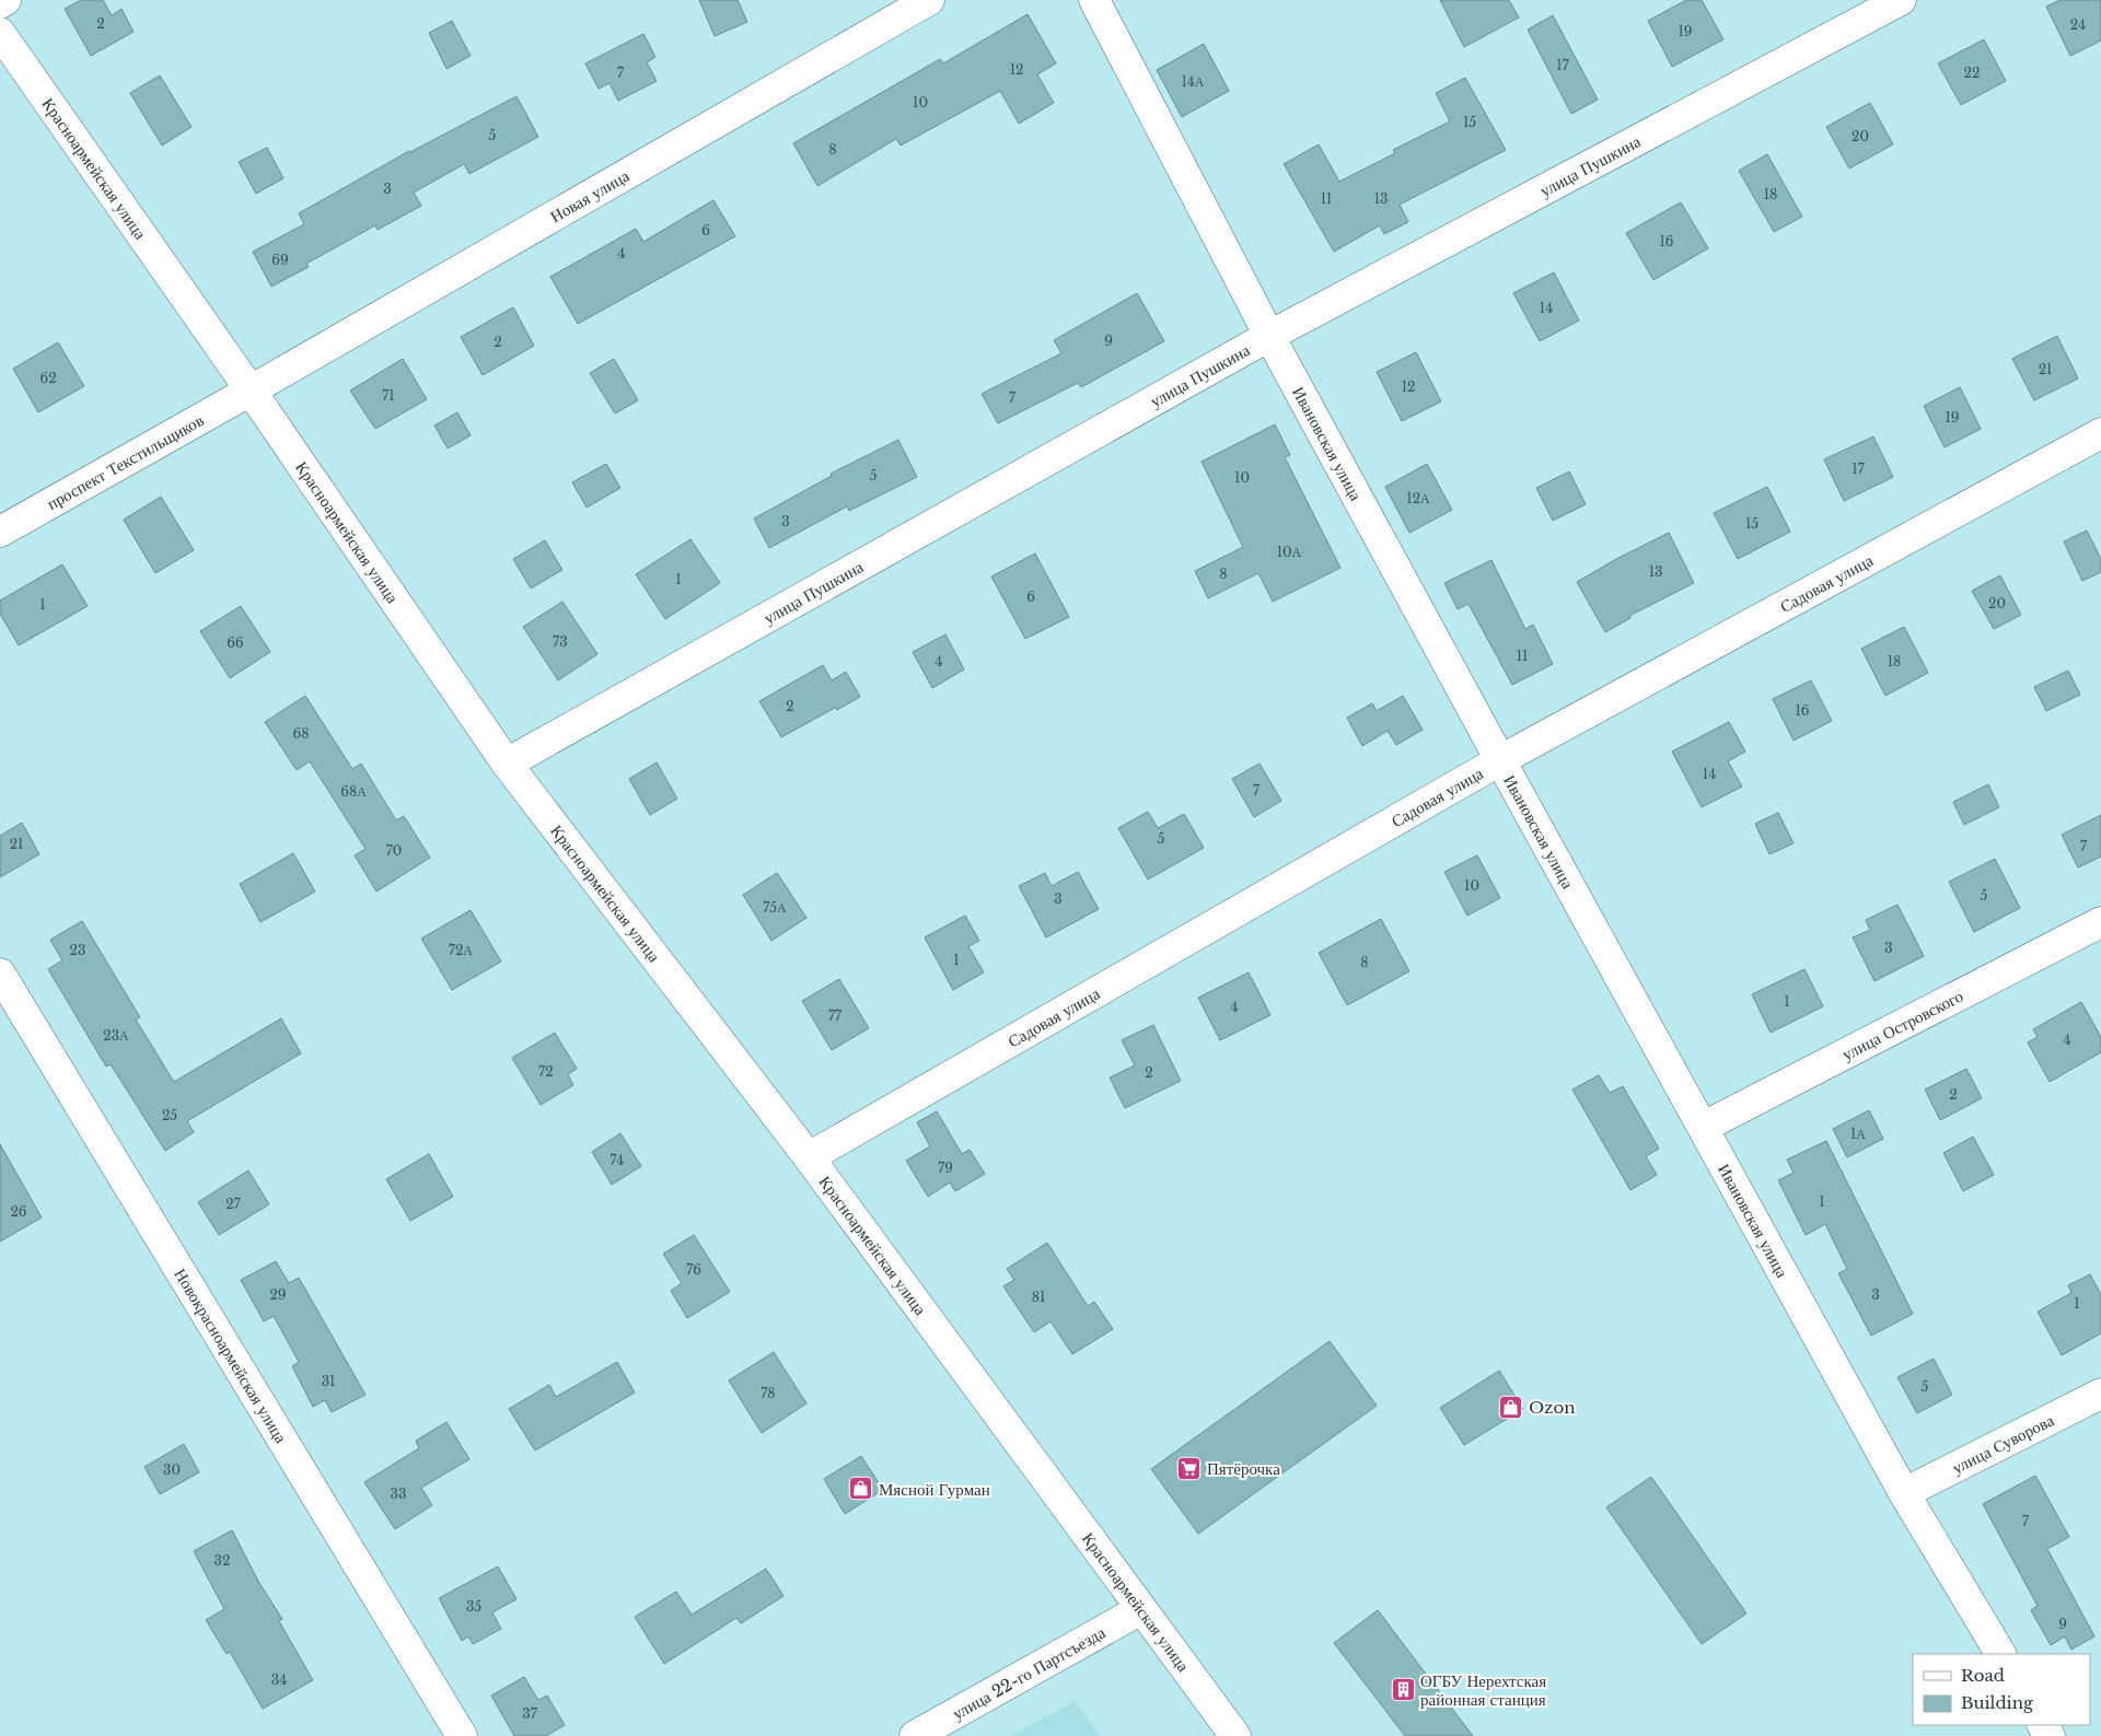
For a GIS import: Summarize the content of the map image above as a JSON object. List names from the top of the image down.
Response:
{
  "streets": {
    "street": [
      "улица Пушкина",
      "Красноармейская улица",
      "Новая улица",
      "Ивановская улица",
      "проспект Текстильщиков",
      "Садовая улица",
      "улица Островского",
      "Новокрасноармейская улица",
      "улица Суворова",
      "улица 22-го Партсъезда"
    ]
  },
  "crossings": [
    ["улица Пушкина", "Красноармейская улица"],
    ["улица Пушкина", "Ивановская улица"],
    ["Красноармейская улица", "Новая улица"],
    ["Красноармейская улица", "проспект Текстильщиков"],
    ["Красноармейская улица", "Садовая улица"],
    ["Красноармейская улица", "улица 22-го Партсъезда"],
    ["Новая улица", "проспект Текстильщиков"],
    ["Ивановская улица", "Садовая улица"],
    ["Ивановская улица", "улица Островского"],
    ["Ивановская улица", "улица Суворова"]
  ],
  "places": {
    "shop": ["Ozon", "Мясной Гурман"],
    "supermarket": ["Пятёрочка"],
    "building": ["ОГБУ Нерехтская районная станция"]
  },
  "house_numbers": [
    "2",
    "24",
    "19",
    "17",
    "12",
    "7",
    "22",
    "14А",
    "10",
    "15",
    "5",
    "20",
    "8",
    "3",
    "18",
    "11",
    "13",
    "6",
    "16",
    "4",
    "69",
    "14",
    "9",
    "2",
    "21",
    "62",
    "12",
    "71",
    "7",
    "19",
    "17",
    "5",
    "10",
    "12А",
    "3",
    "15",
    "10А",
    "13",
    "8",
    "1",
    "6",
    "20",
    "1",
    "73",
    "66",
    "11",
    "4",
    "18",
    "2",
    "16",
    "68",
    "14",
    "7",
    "68А",
    "5",
    "21",
    "7",
    "70",
    "10",
    "5",
    "3",
    "75А",
    "3",
    "23",
    "72А",
    "1",
    "8",
    "1",
    "4",
    "77",
    "23А",
    "4",
    "72",
    "2",
    "2",
    "25",
    "1А",
    "74",
    "79",
    "1",
    "27",
    "26",
    "76",
    "29",
    "3",
    "81",
    "1",
    "31",
    "5",
    "78",
    "30",
    "33",
    "7",
    "32",
    "35",
    "9",
    "34",
    "37"
  ],
  "legend": ["Road", "Building"]
}
